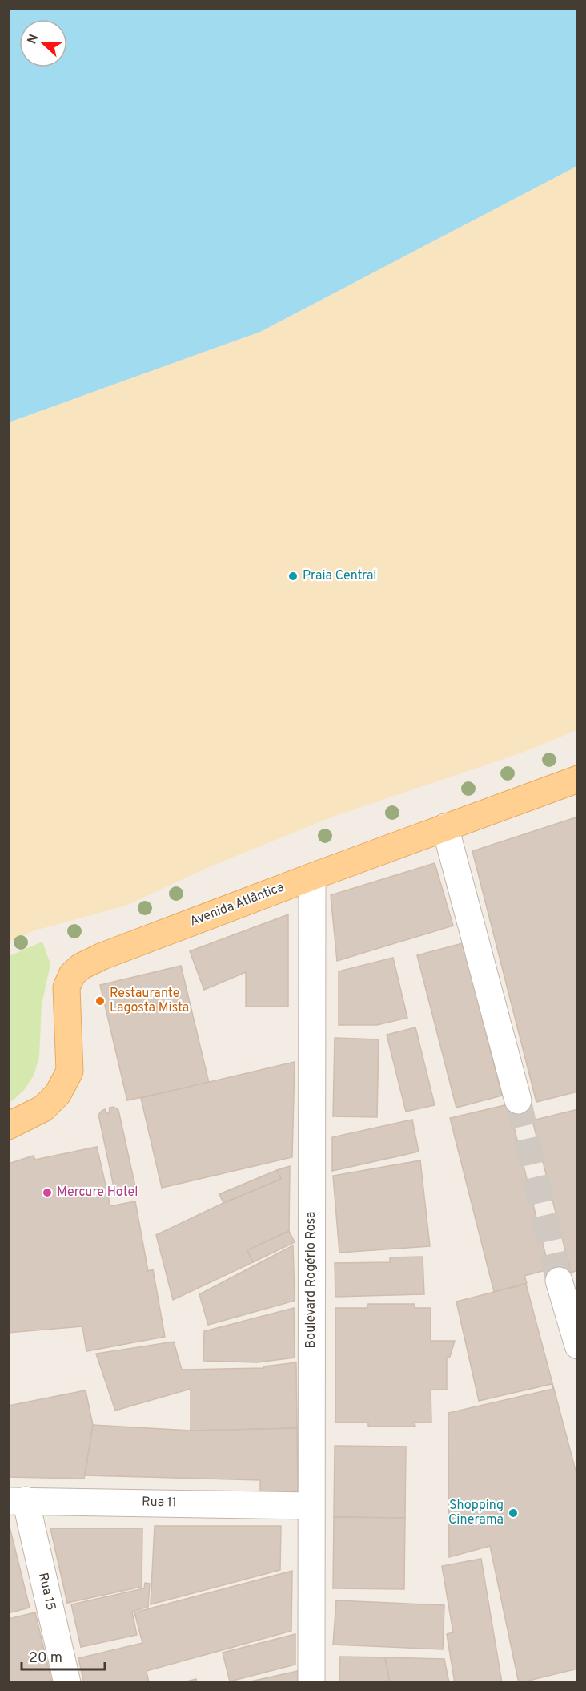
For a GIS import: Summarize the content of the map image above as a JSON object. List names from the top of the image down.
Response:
{
  "streets": {
    "main road": ["Avenida Atlântica"],
    "street": ["Boulevard Rogério Rosa", "Rua 11", "Rua 15"]
  },
  "crossings": [
    ["Avenida Atlântica", "Boulevard Rogério Rosa"],
    ["Boulevard Rogério Rosa", "Rua 11"],
    ["Rua 11", "Rua 15"]
  ],
  "places": [
    "Praia Central",
    "Restaurante Lagosta Mista",
    "Mercure Hotel",
    "Shopping Cinerama"
  ],
  "scale_bar": "20 m",
  "north": "left"
}
